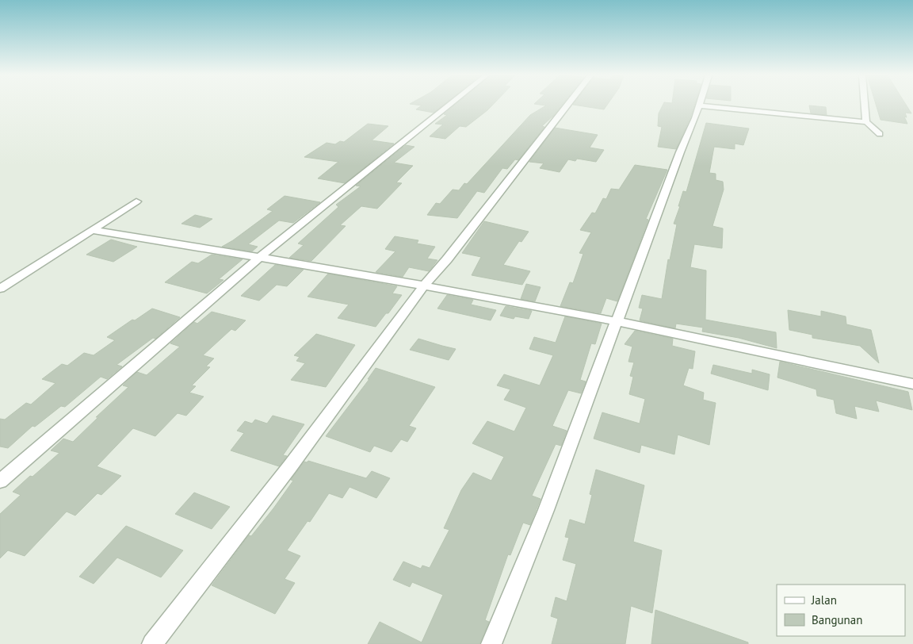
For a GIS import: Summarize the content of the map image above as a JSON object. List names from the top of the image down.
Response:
{
  "legend": ["Jalan", "Bangunan"]
}
